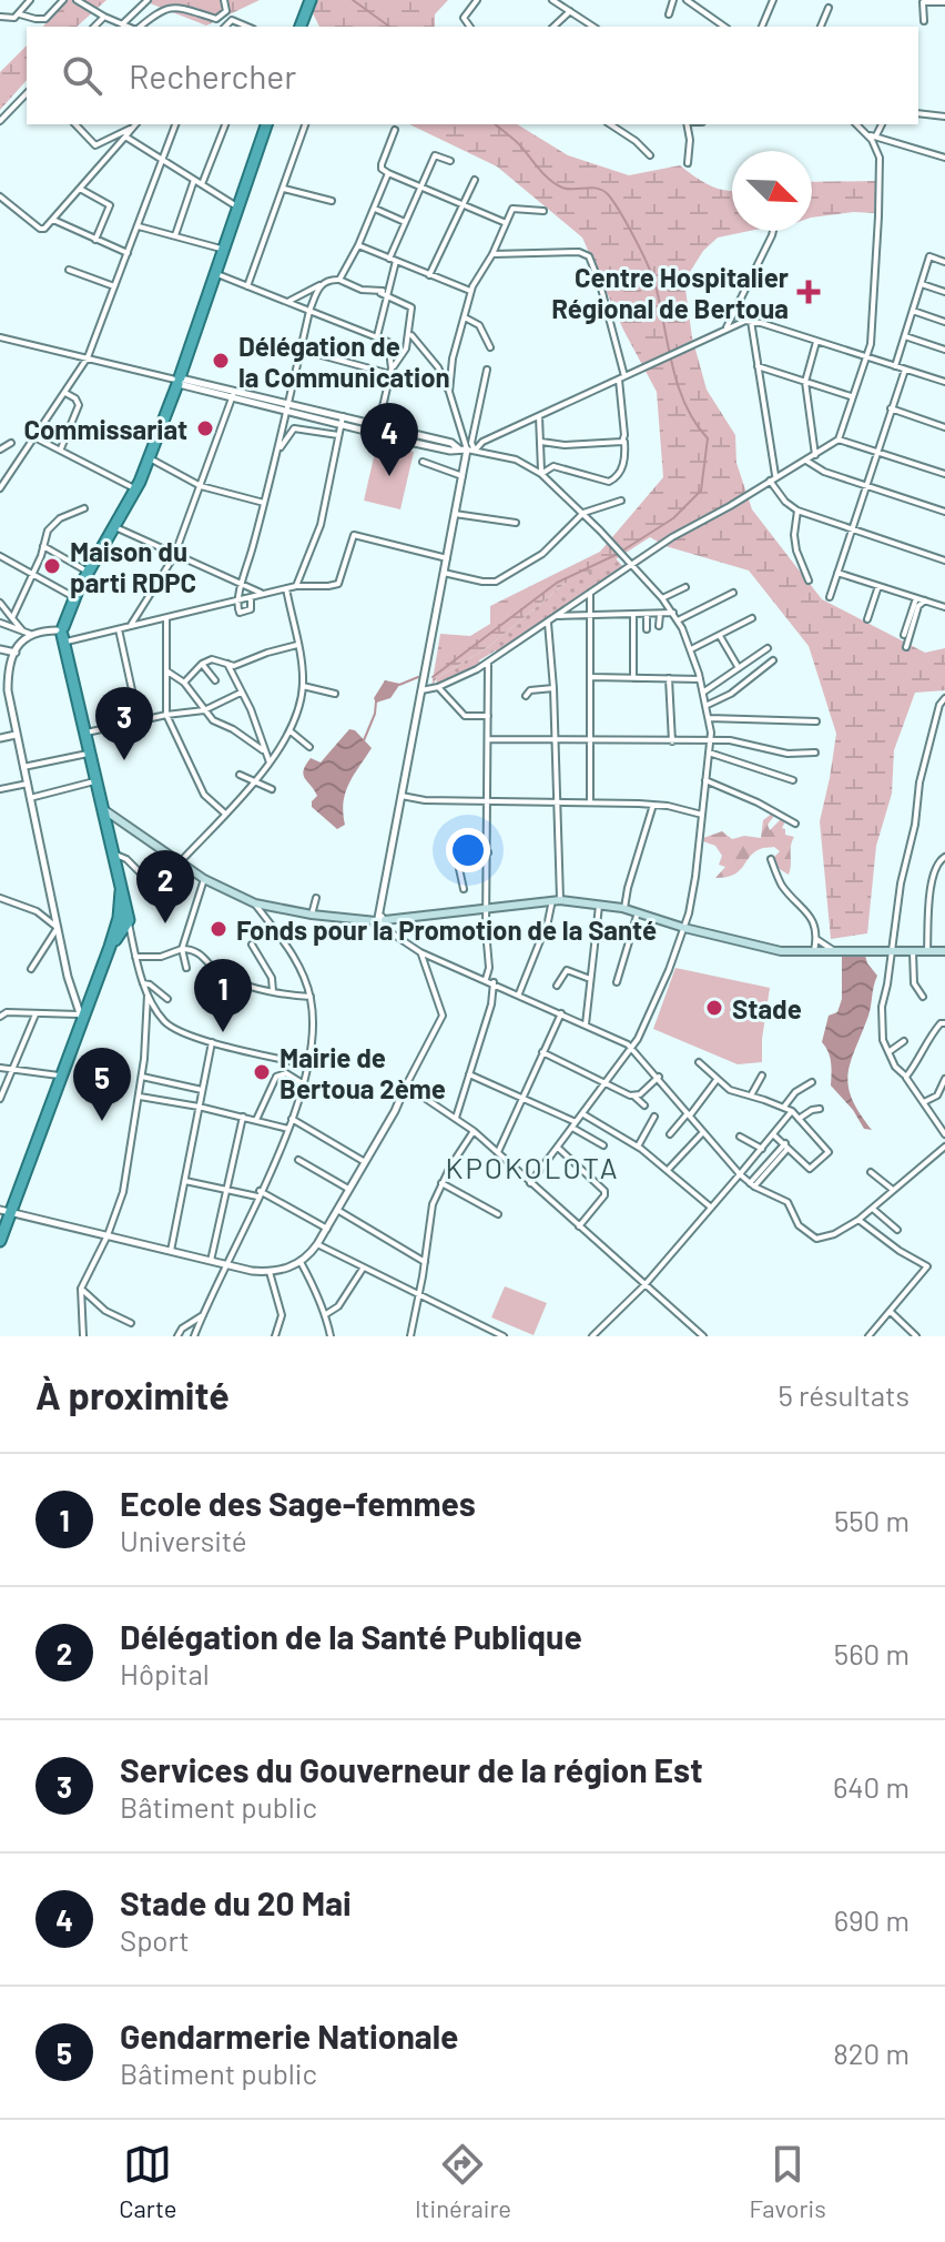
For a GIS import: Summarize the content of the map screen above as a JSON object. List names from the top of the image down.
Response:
{
  "districts": ["KPOKOLOTA"],
  "places": {
    "health": ["Centre Hospitalier Régional de Bertoua"],
    "other": [
      "Délégation de la Communication",
      "Commissariat",
      "Maison du parti RDPC",
      "Fonds pour la Promotion de la Santé",
      "Stade",
      "Mairie de Bertoua 2ème"
    ]
  },
  "north": "bottom right",
  "page": {
    "search": "Rechercher",
    "pins": [
      "4",
      "3",
      "2",
      "1",
      "5"
    ],
    "heading": ["À proximité", "5 résultats"],
    "list": [
      {
        "mark": "1",
        "name": "Ecole des Sage-femmes",
        "note": "Université",
        "value": "550 m"
      },
      {
        "mark": "2",
        "name": "Délégation de la Santé Publique",
        "note": "Hôpital",
        "value": "560 m"
      },
      {
        "mark": "3",
        "name": "Services du Gouverneur de la région Est",
        "note": "Bâtiment public",
        "value": "640 m"
      },
      {
        "mark": "4",
        "name": "Stade du 20 Mai",
        "note": "Sport",
        "value": "690 m"
      },
      {
        "mark": "5",
        "name": "Gendarmerie Nationale",
        "note": "Bâtiment public",
        "value": "820 m"
      }
    ],
    "nav": ["Carte", "Itinéraire", "Favoris"]
  }
}
